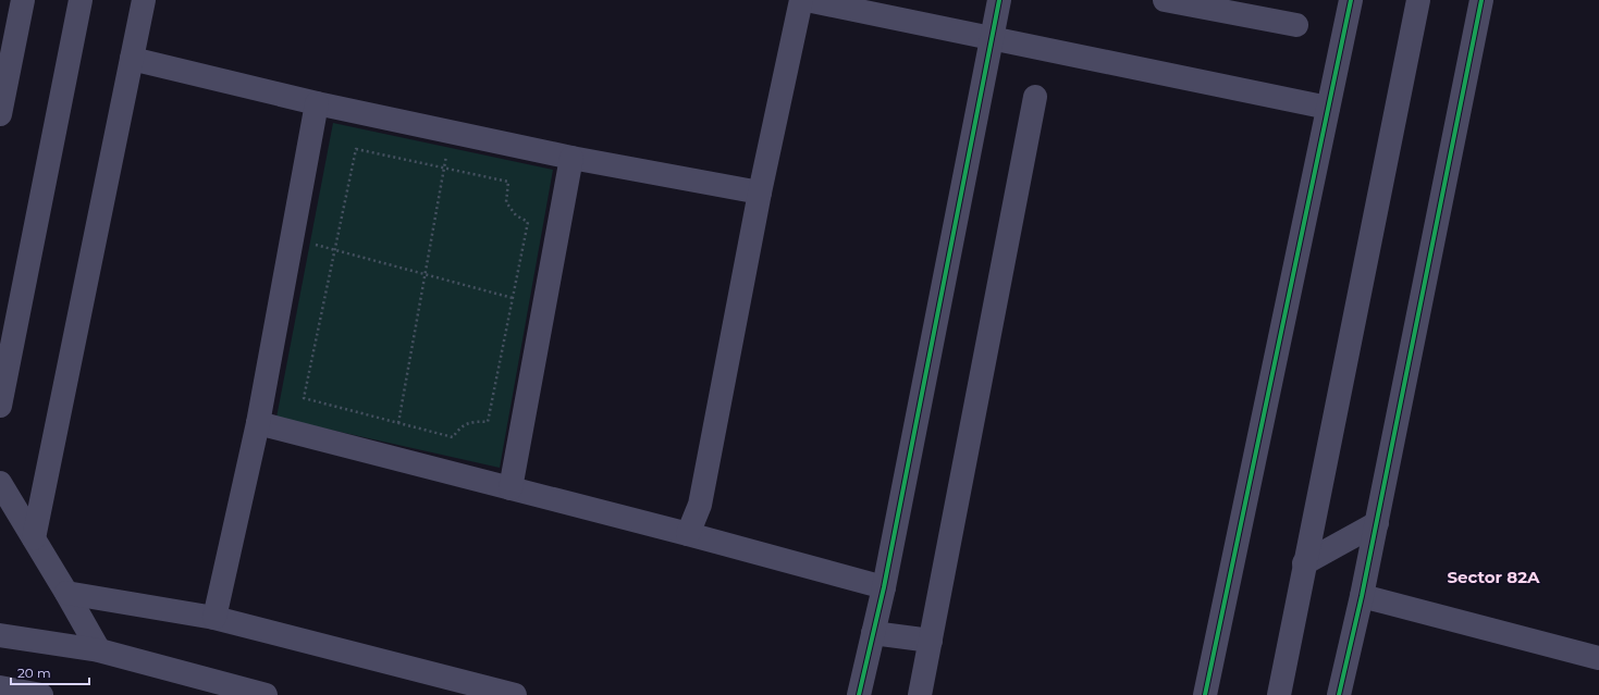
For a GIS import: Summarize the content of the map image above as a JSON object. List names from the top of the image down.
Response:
{
  "districts": ["Sector 82A"],
  "scale_bar": "20 m"
}
